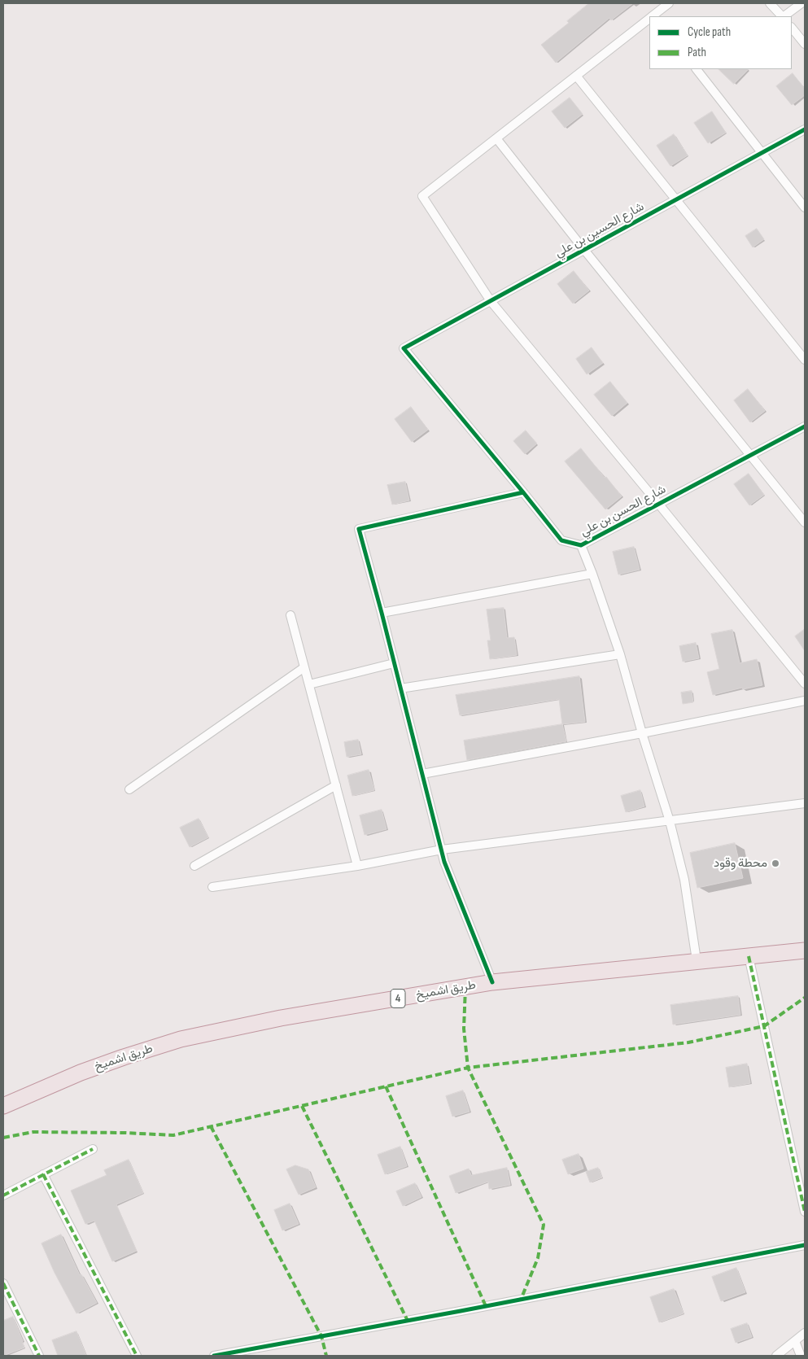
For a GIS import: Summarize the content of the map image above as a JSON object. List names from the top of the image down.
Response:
{
  "streets": {
    "highway": ["طريق اشميخ", "4"],
    "street": ["شارع الحسين بن علي", "شارع الحسن بن علي"]
  },
  "crossings": [
    ["شارع الحسين بن علي", "شارع الحسن بن علي"]
  ],
  "places": ["محطة وقود"],
  "legend": ["Cycle path", "Path"]
}
